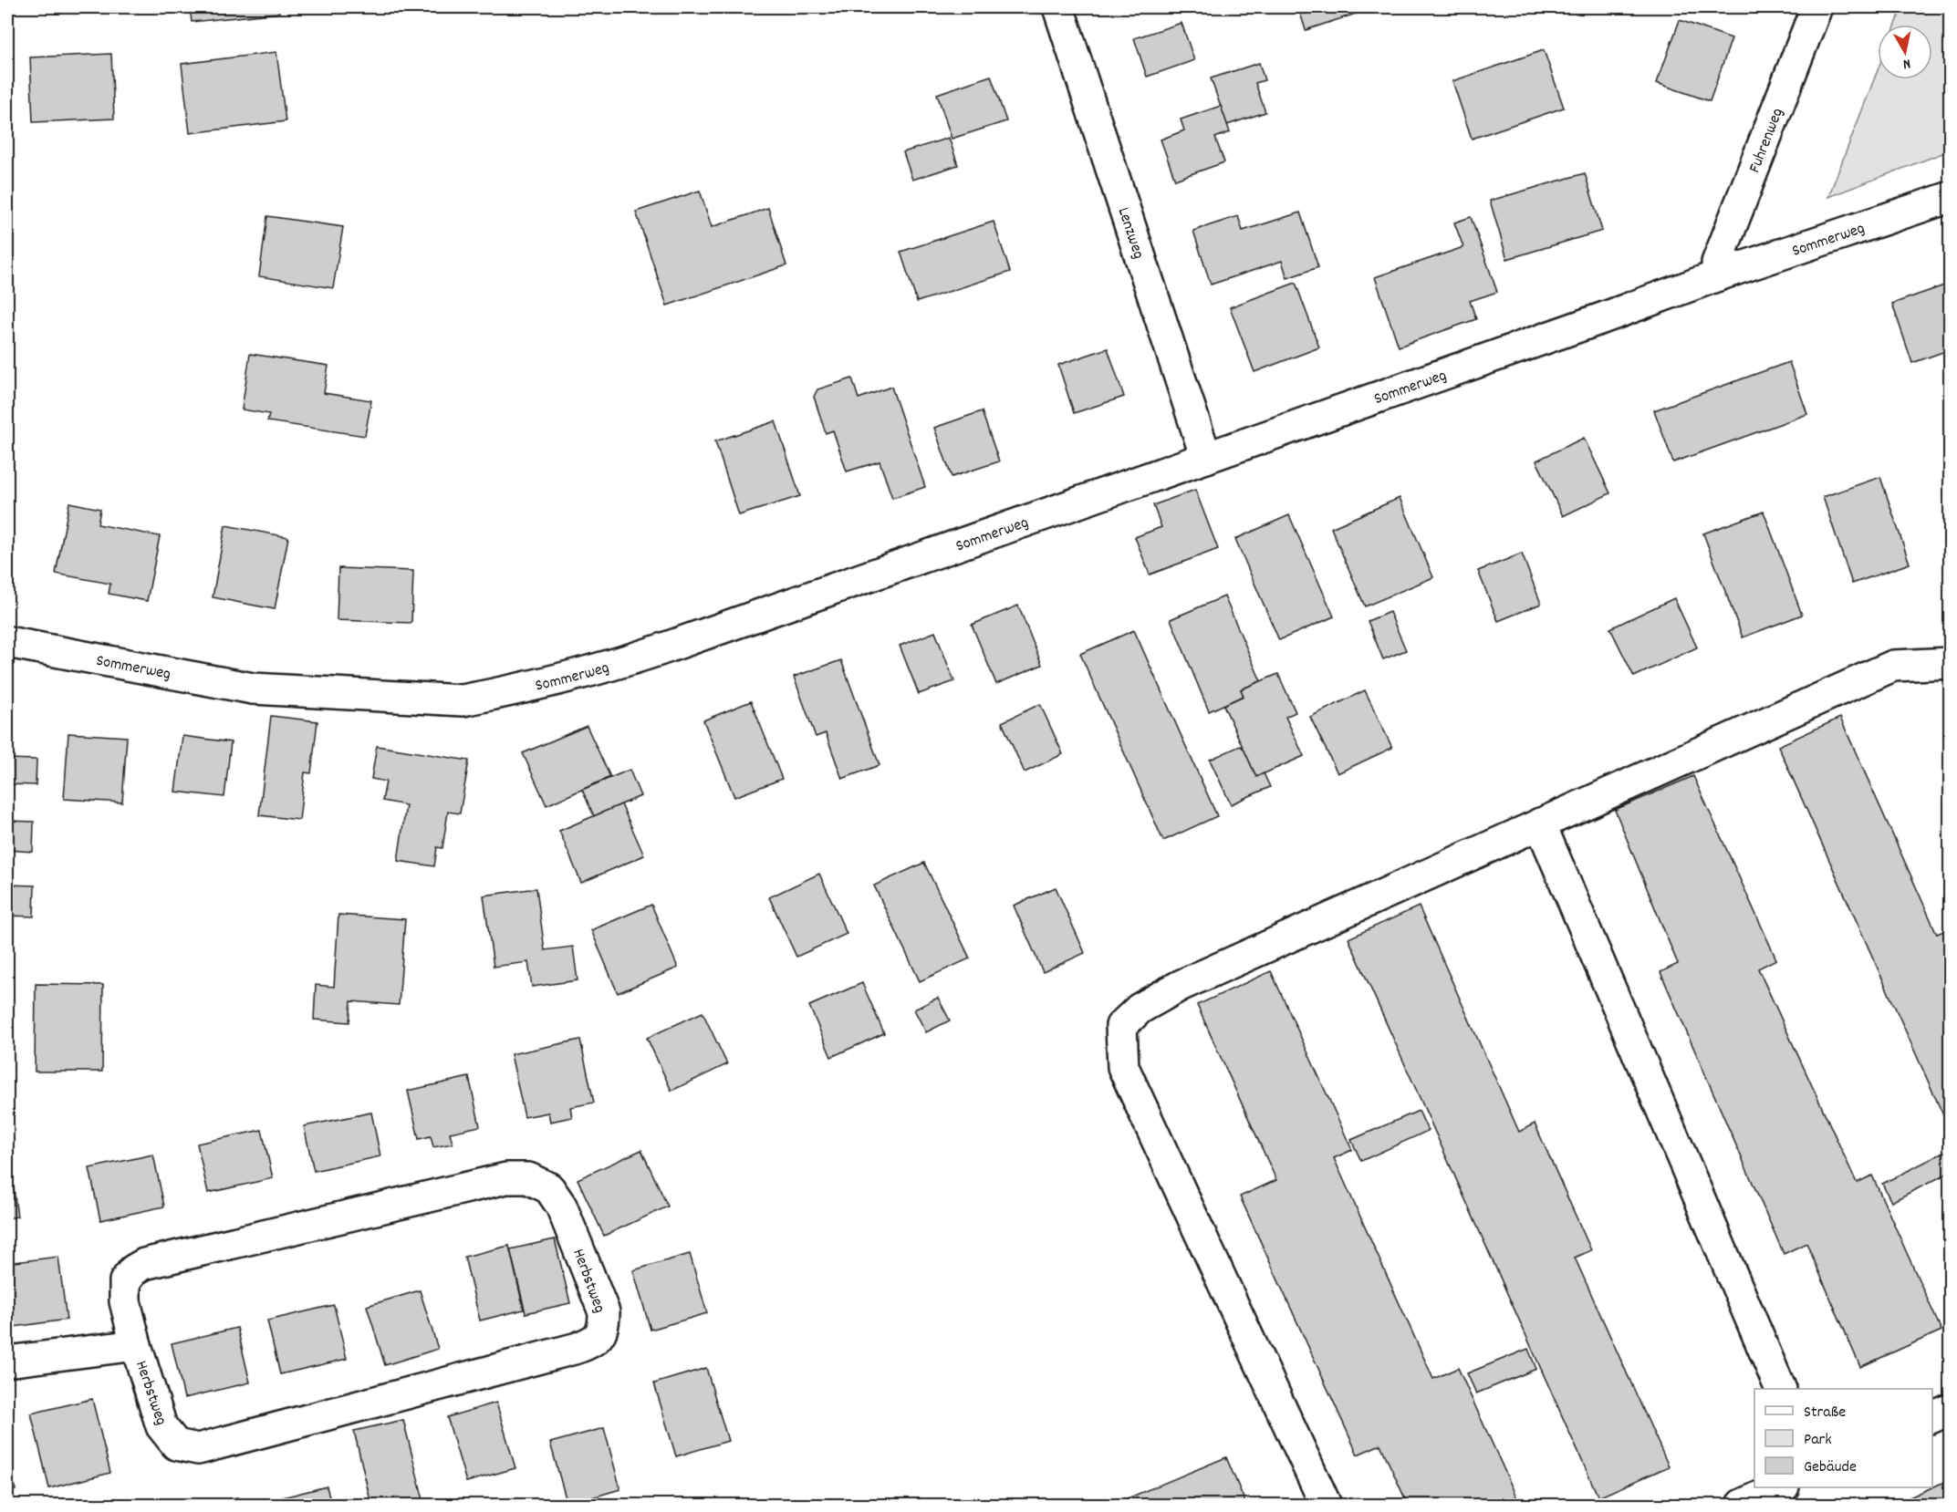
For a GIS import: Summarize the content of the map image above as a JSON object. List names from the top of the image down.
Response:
{
  "streets": {
    "street": [
      "Fuhrenweg",
      "Lenzweg",
      "Sommerweg",
      "Herbstweg"
    ]
  },
  "crossings": [
    ["Fuhrenweg", "Sommerweg"],
    ["Lenzweg", "Sommerweg"]
  ],
  "legend": ["Straße", "Park", "Gebäude"],
  "north": "bottom"
}
